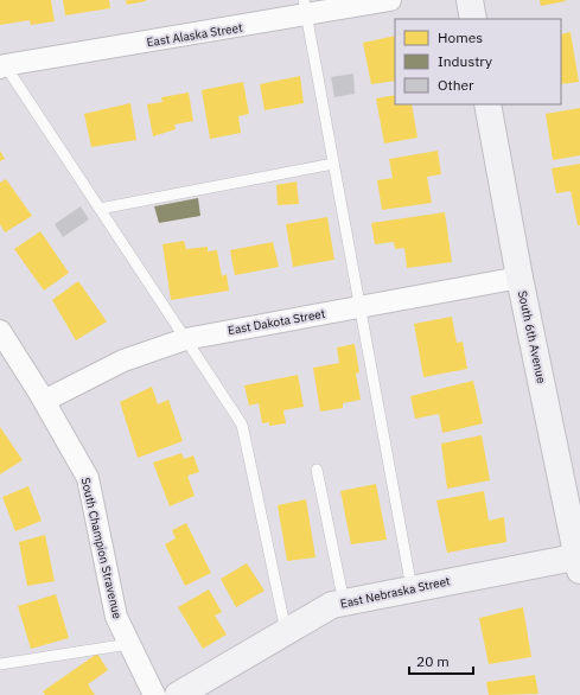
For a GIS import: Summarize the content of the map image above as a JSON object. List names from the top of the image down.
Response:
{
  "streets": {
    "street": [
      "East Alaska Street",
      "East Dakota Street",
      "South 6th Avenue",
      "South Champion Stravenue",
      "East Nebraska Street"
    ]
  },
  "crossings": [
    ["East Dakota Street", "South 6th Avenue"],
    ["East Dakota Street", "South Champion Stravenue"],
    ["South 6th Avenue", "East Nebraska Street"]
  ],
  "legend": ["Homes", "Industry", "Other"],
  "scale_bar": "20 m"
}
